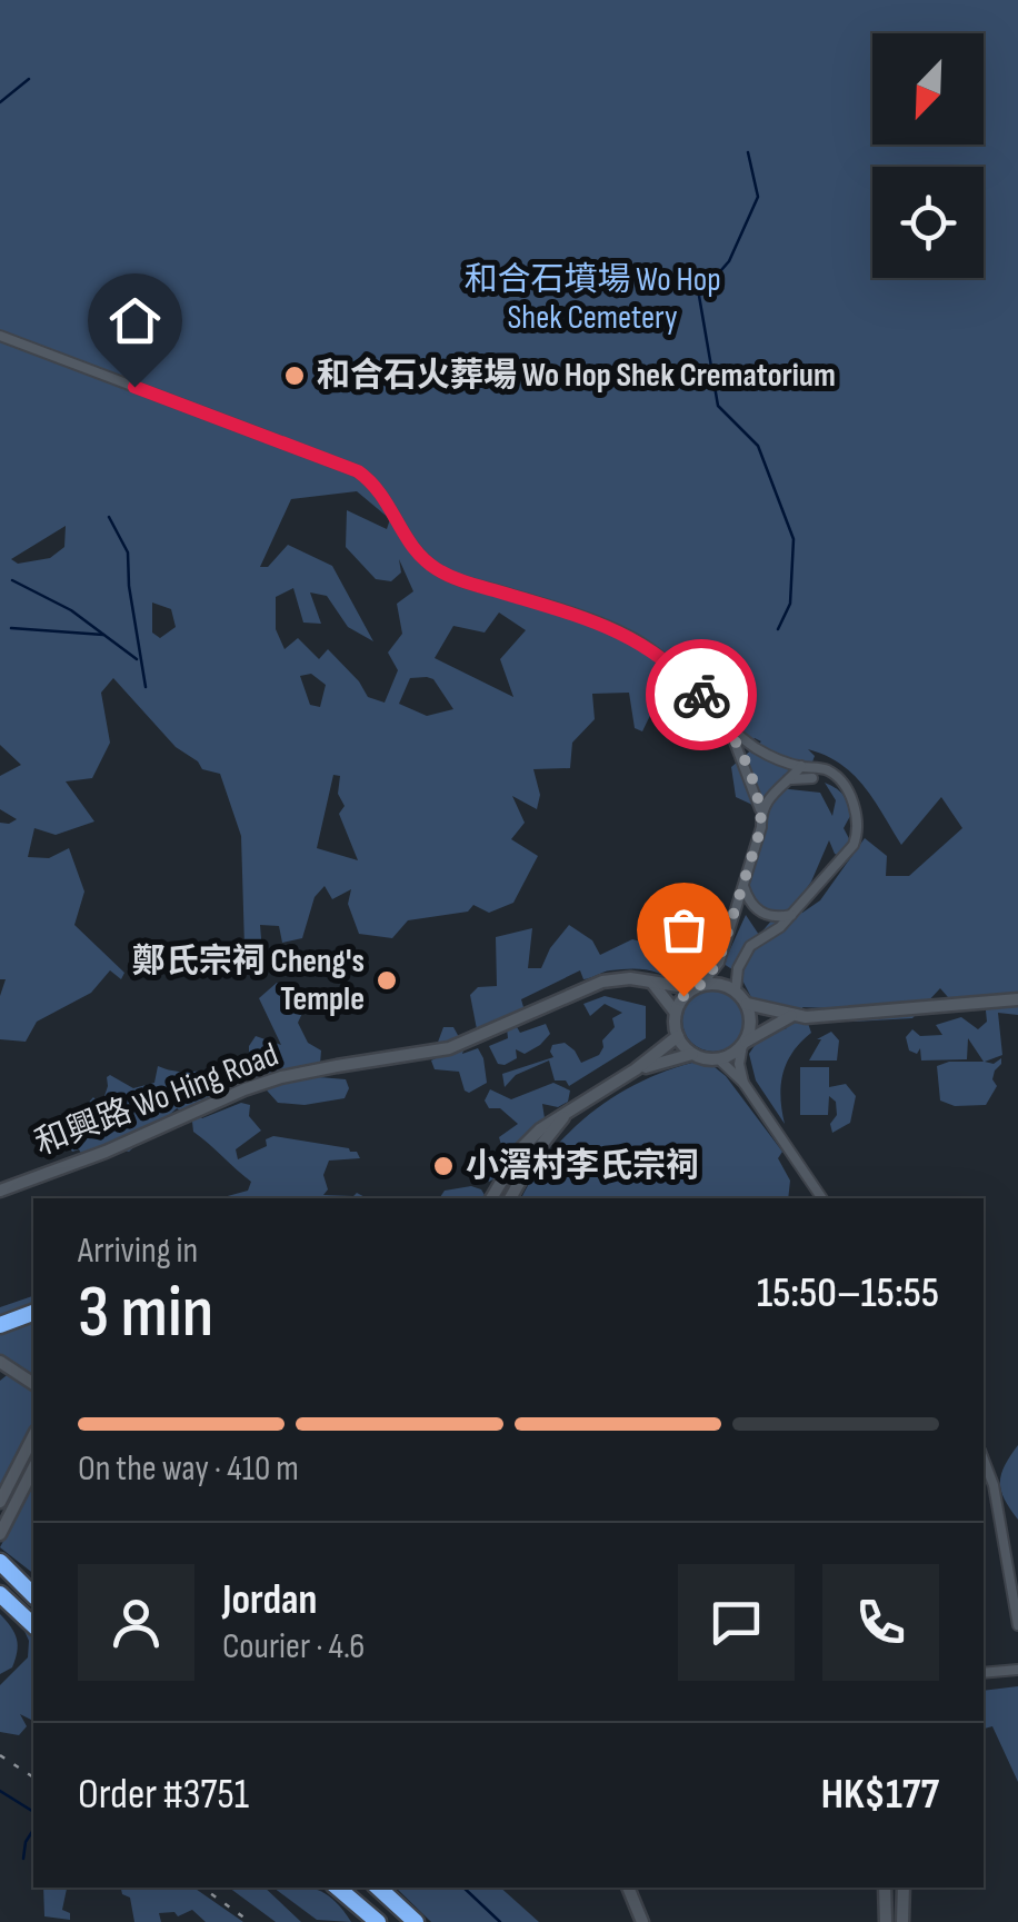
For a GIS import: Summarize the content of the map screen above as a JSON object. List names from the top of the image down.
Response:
{
  "streets": {
    "main road": ["和興路 Wo Hing Road"]
  },
  "parks": ["和合石墳場 Wo Hop Shek Cemetery"],
  "places": ["和合石火葬場 Wo Hop Shek Crematorium", "鄭氏宗祠 Cheng's Temple", "小滘村李氏宗祠"],
  "north": "bottom left",
  "page": {
    "heading": ["3 min", "Arriving in", "15:50–15:55"],
    "panel": [
      "Jordan",
      "Courier · 4.6",
      "Order #3751",
      "HK$177"
    ],
    "bar": "On the way · 410 m"
  }
}
